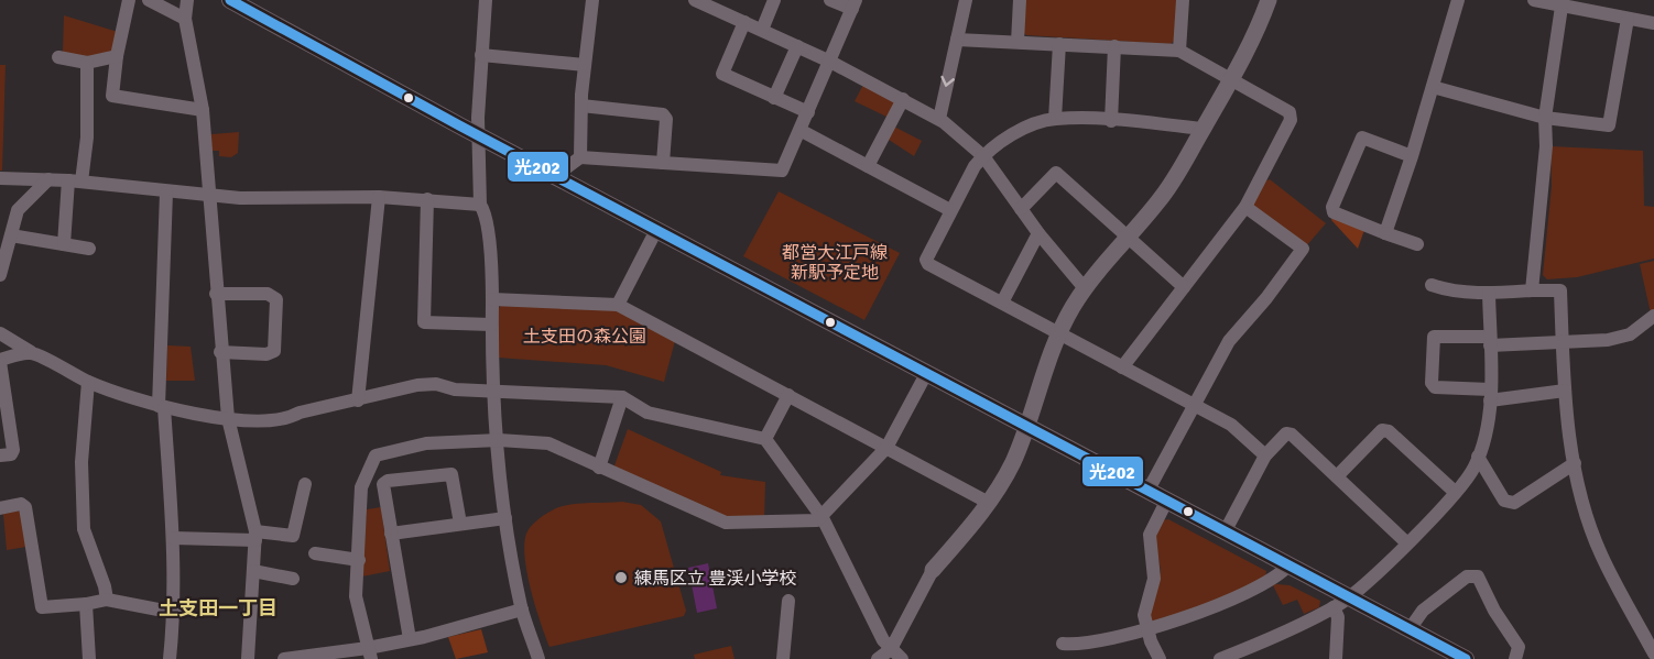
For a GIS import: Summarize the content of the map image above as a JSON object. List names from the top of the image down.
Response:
{
  "districts": ["土支田一丁目"],
  "parks": ["都営大江戸線 新駅予定地", "土支田の森公園"],
  "places": ["練馬区立 豊渓小学校"],
  "lines": ["transit line 光202"]
}
